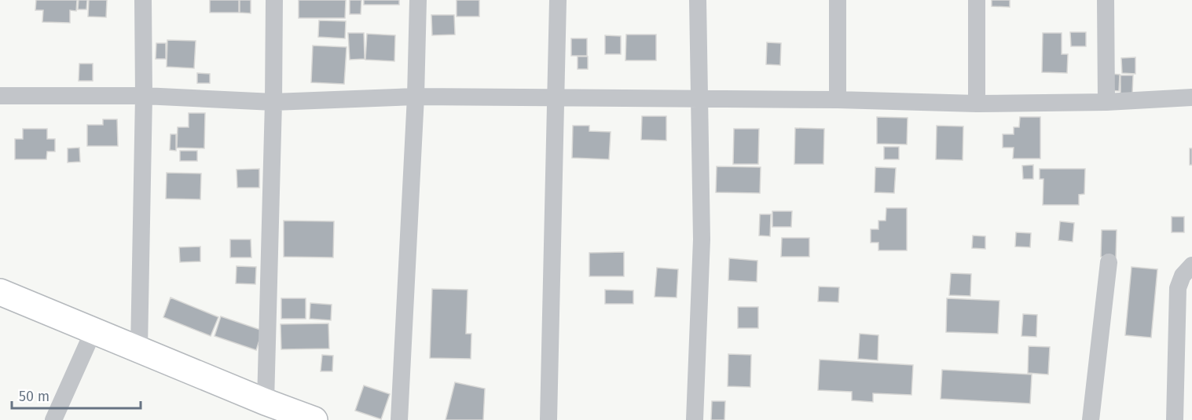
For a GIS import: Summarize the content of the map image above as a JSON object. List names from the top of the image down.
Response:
{
  "scale_bar": "50 m"
}
